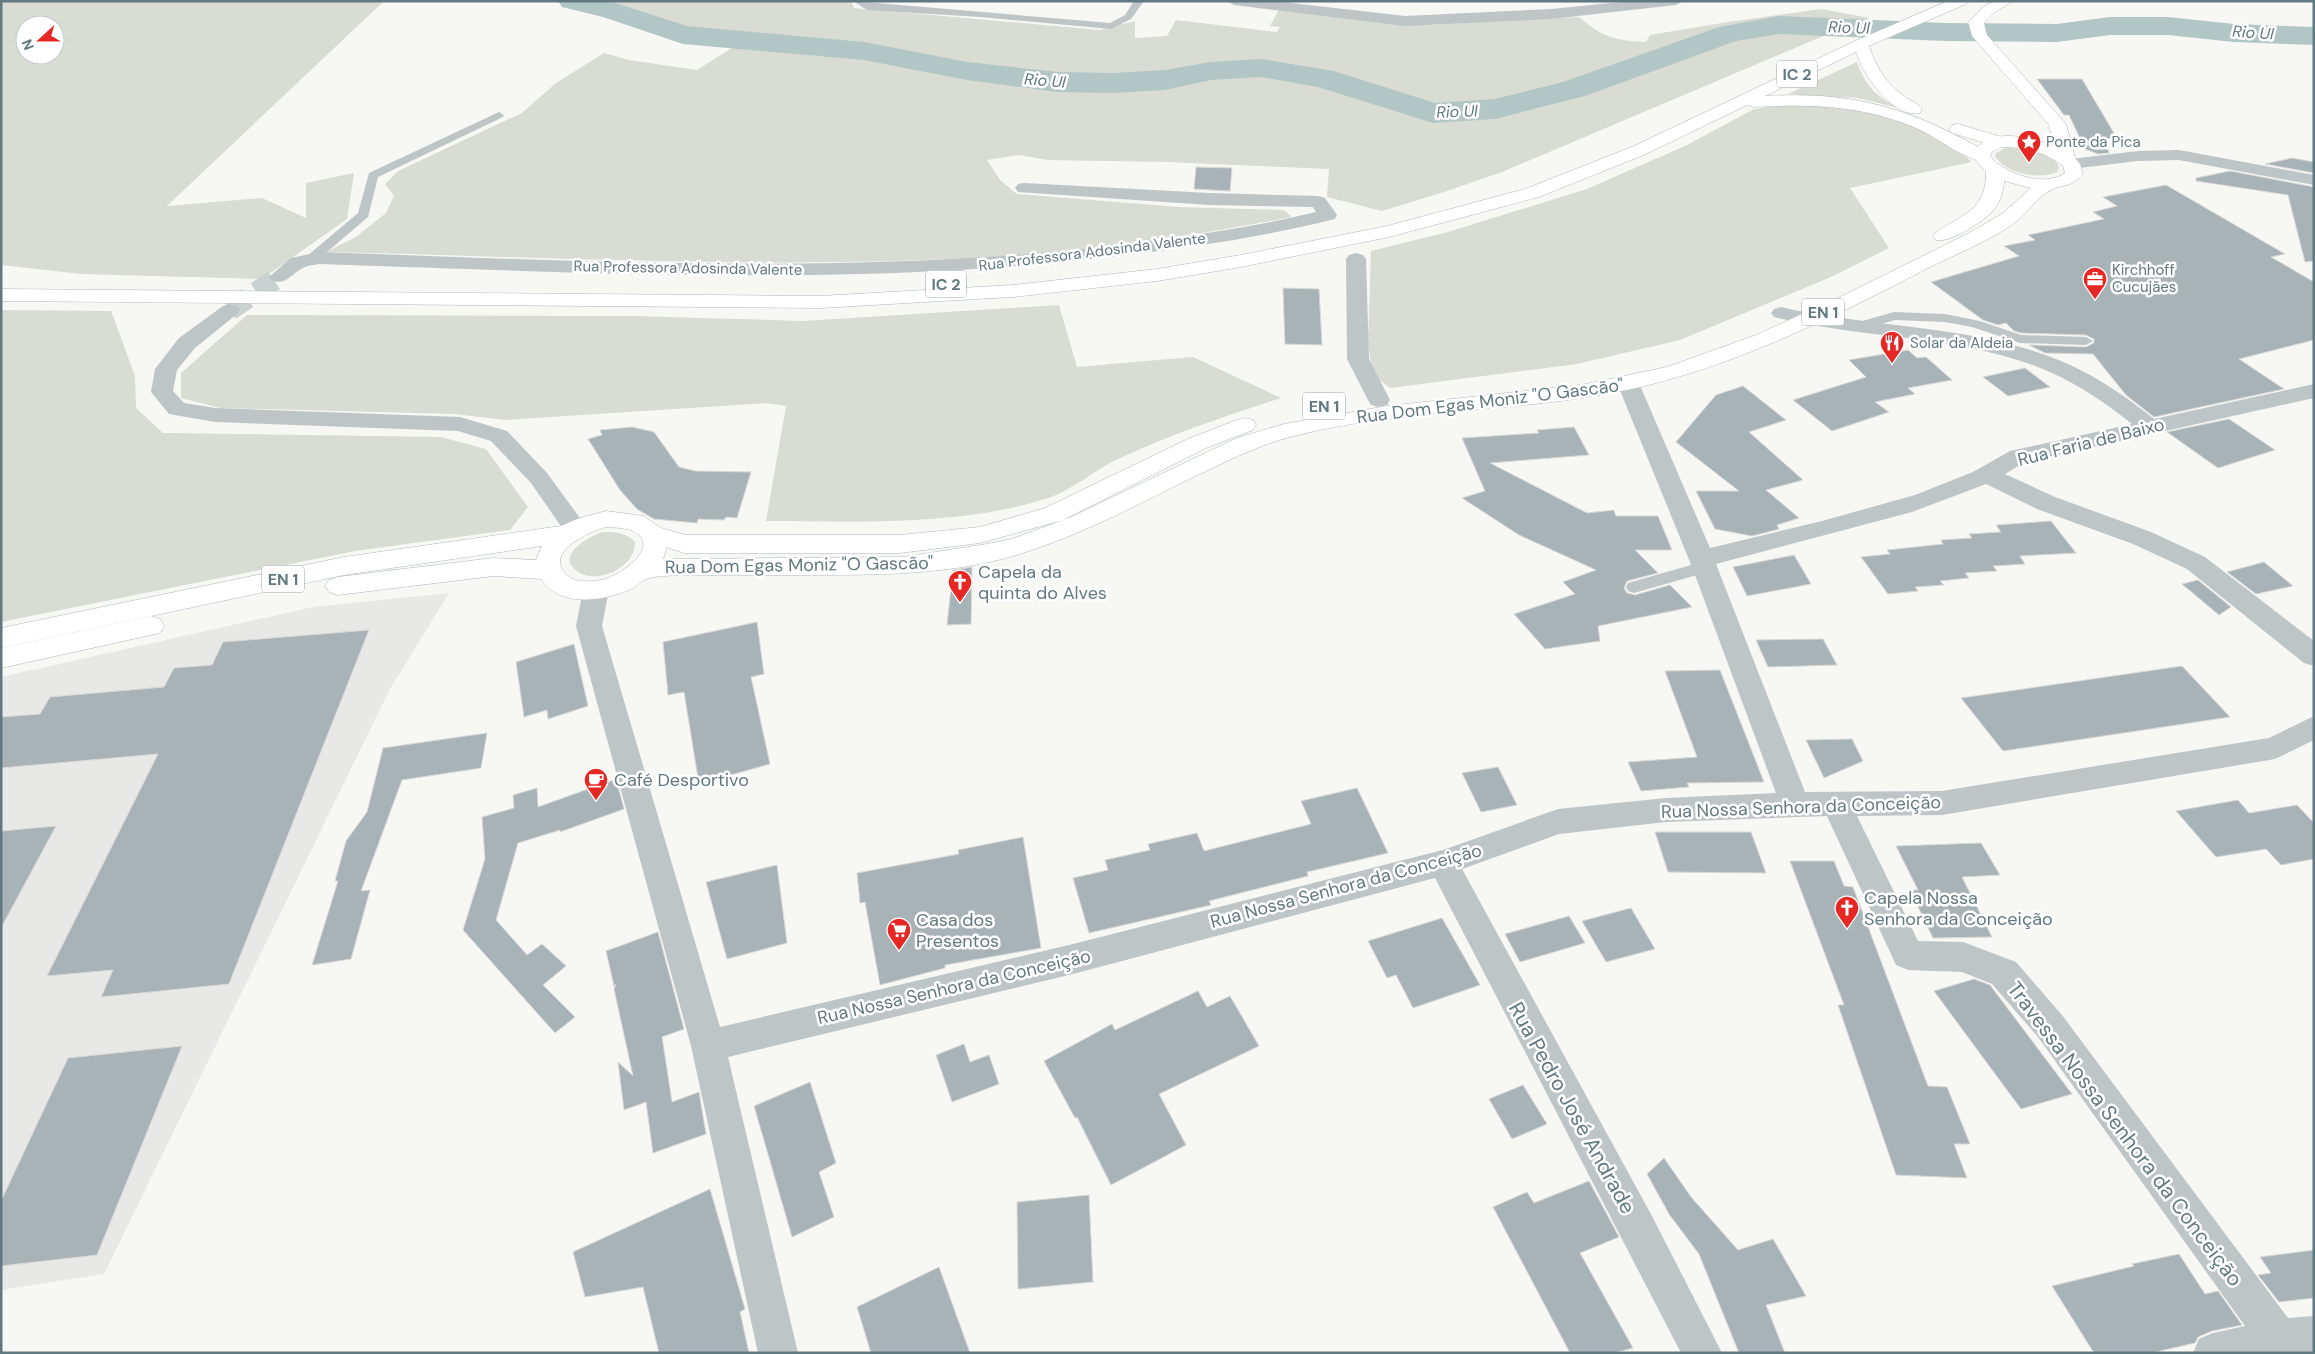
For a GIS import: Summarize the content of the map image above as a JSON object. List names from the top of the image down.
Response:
{
  "streets": {
    "main road": ["IC 2", "EN 1", "Rua Dom Egas Moniz \"O Gascão\""],
    "street": [
      "Rua Professora Adosinda Valente",
      "Rua Faria de Baixo",
      "Rua Nossa Senhora da Conceição",
      "Rua Pedro José Andrade",
      "Travessa Nossa Senhora da Conceição"
    ]
  },
  "crossings": [
    ["EN 1", "Rua Dom Egas Moniz \"O Gascão\""],
    ["Rua Nossa Senhora da Conceição", "Rua Pedro José Andrade"],
    ["Rua Nossa Senhora da Conceição", "Travessa Nossa Senhora da Conceição"]
  ],
  "water": ["Rio Ul"],
  "places": {
    "place": ["Ponte da Pica"],
    "office": ["Kirchhoff Cucujães"],
    "restaurant": ["Solar da Aldeia"],
    "church": ["Capela da quinta do Alves", "Capela Nossa Senhora da Conceição"],
    "cafe": ["Café Desportivo"],
    "supermarket": ["Casa dos Presentos"]
  },
  "north": "left"
}
